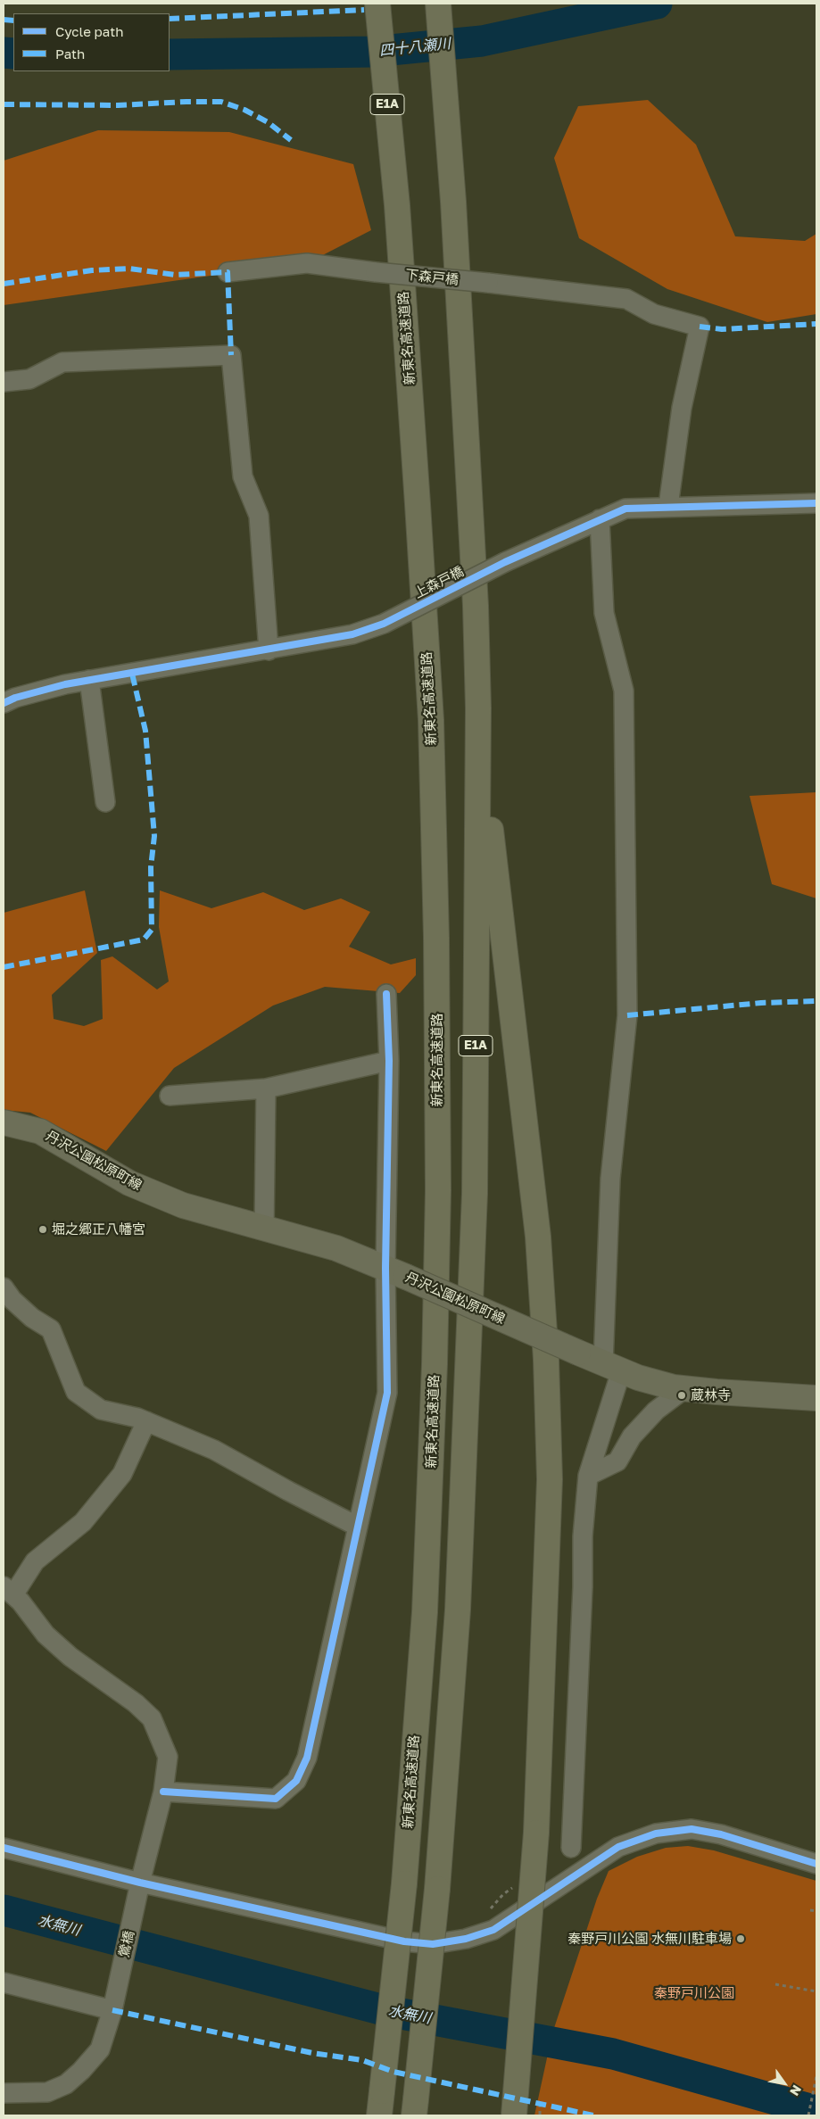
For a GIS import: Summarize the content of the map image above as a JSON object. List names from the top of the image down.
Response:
{
  "streets": {
    "highway": ["E1A", "新東名高速道路"],
    "main road": ["丹沢公園松原町線"],
    "street": ["下森戸橋", "上森戸橋", "鶯橋"]
  },
  "crossings": [
    ["下森戸橋", "上森戸橋"]
  ],
  "water": ["四十八瀬川", "水無川"],
  "parks": ["秦野戸川公園"],
  "places": ["堀之郷正八幡宮", "蔵林寺", "秦野戸川公園 水無川駐車場"],
  "legend": ["Cycle path", "Path"],
  "north": "bottom right"
}
